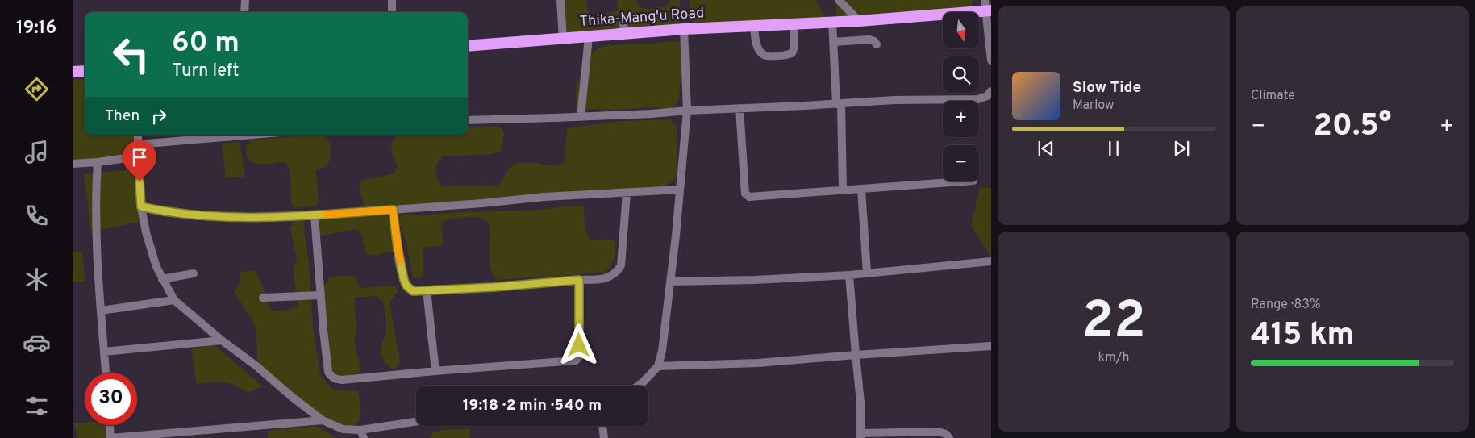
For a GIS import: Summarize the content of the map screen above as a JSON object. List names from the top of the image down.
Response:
{
  "streets": {
    "highway": ["Thika-Mang'u Road"]
  },
  "north": "bottom",
  "page": {
    "tabs": "19:16",
    "tile": [
      "Climate",
      ["22", "km/h"],
      ["Range · 83%", "415 km"]
    ],
    "map_buttons": ["+", "−"],
    "turn": ["60 m", "Turn left"],
    "song": ["Slow Tide", "Marlow"],
    "then": "Then",
    "heat": ["−", "20.5°", "+"],
    "limit": "30",
    "trip": "19:18 · 2 min · 540 m"
  }
}
